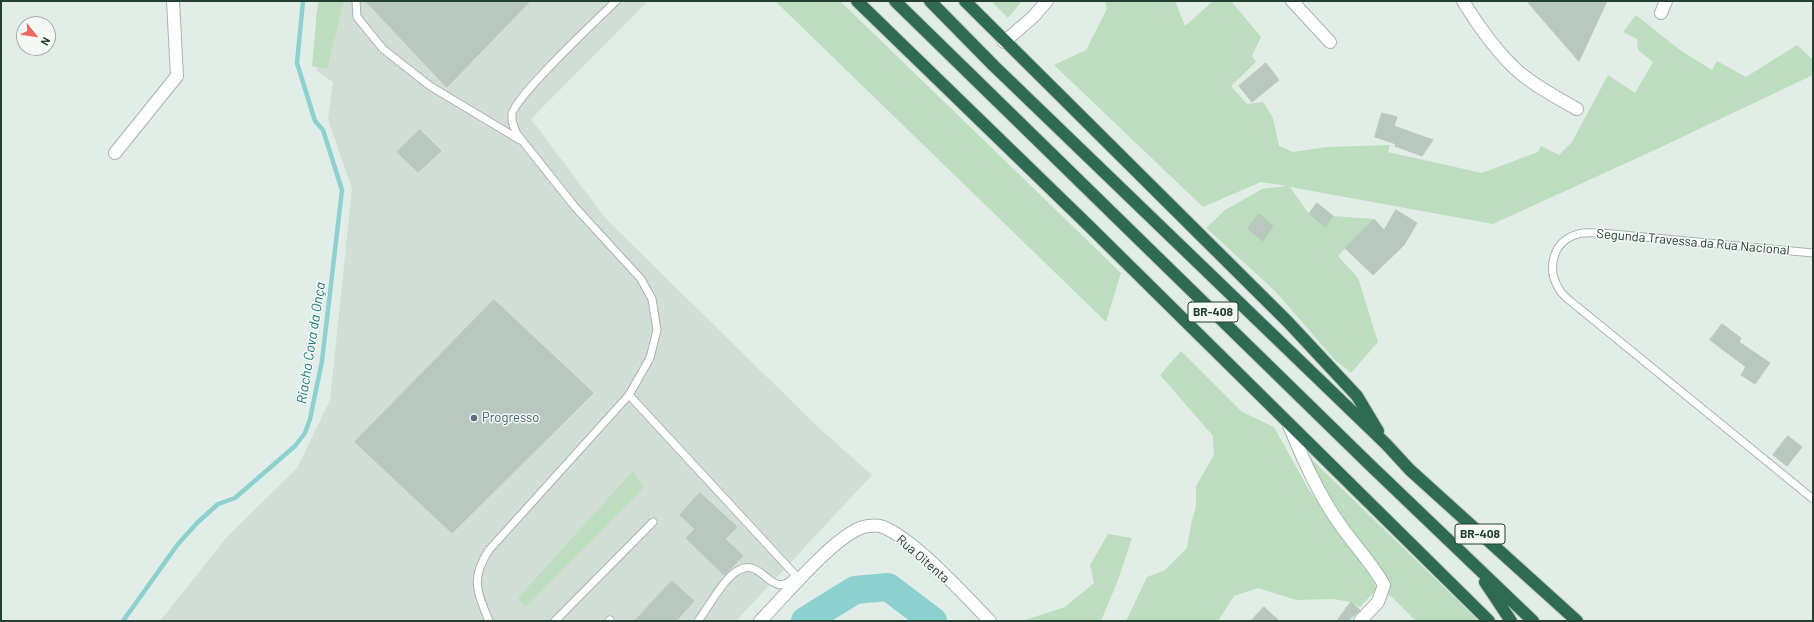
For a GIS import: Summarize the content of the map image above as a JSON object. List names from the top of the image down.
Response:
{
  "streets": {
    "highway": ["BR-408"],
    "street": ["Rua Oitenta"],
    "lane": ["Segunda Travessa da Rua Nacional"]
  },
  "water": ["Riacho Cova da Onça"],
  "places": ["Progresso"],
  "north": "bottom right"
}
